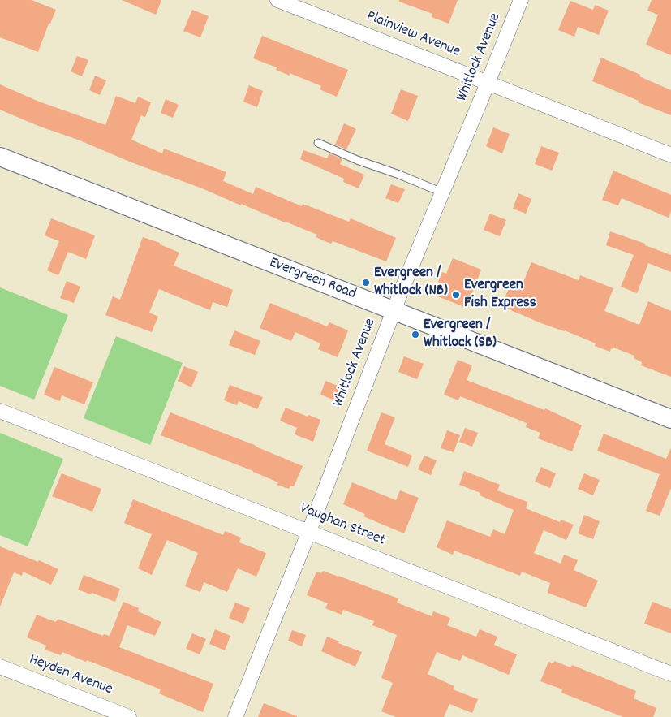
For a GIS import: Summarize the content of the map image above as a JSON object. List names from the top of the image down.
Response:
{
  "streets": {
    "street": [
      "Plainview Avenue",
      "Whitlock Avenue",
      "Evergreen Road",
      "Vaughan Street",
      "Heyden Avenue"
    ]
  },
  "crossings": [
    ["Plainview Avenue", "Whitlock Avenue"],
    ["Whitlock Avenue", "Evergreen Road"],
    ["Whitlock Avenue", "Vaughan Street"]
  ],
  "places": ["Evergreen / Whitlock (NB)", "Evergreen Fish Express", "Evergreen / Whitlock (SB)"]
}
